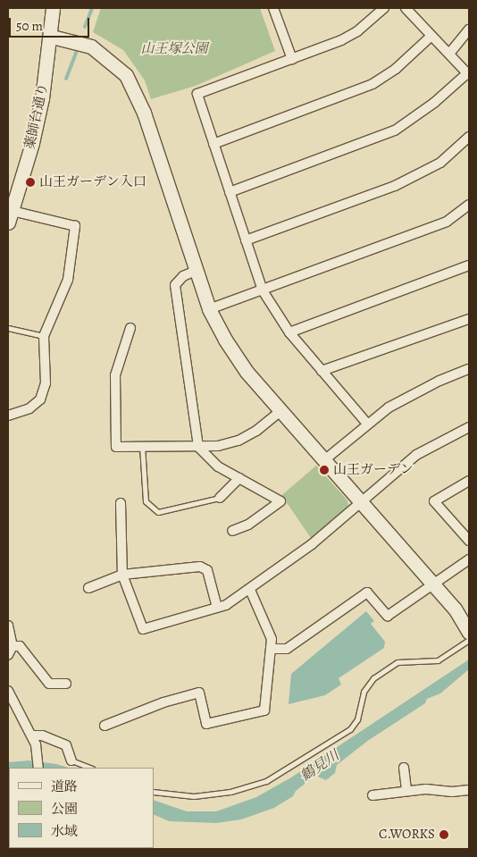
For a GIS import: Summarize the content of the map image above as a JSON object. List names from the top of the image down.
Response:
{
  "streets": {
    "street": ["薬師台通り"]
  },
  "water": ["鶴見川"],
  "parks": ["山王塚公園"],
  "places": ["山王ガーデン入口", "山王ガーデン", "C.WORKS"],
  "legend": ["道路", "公園", "水域"],
  "scale_bar": "50 m"
}
